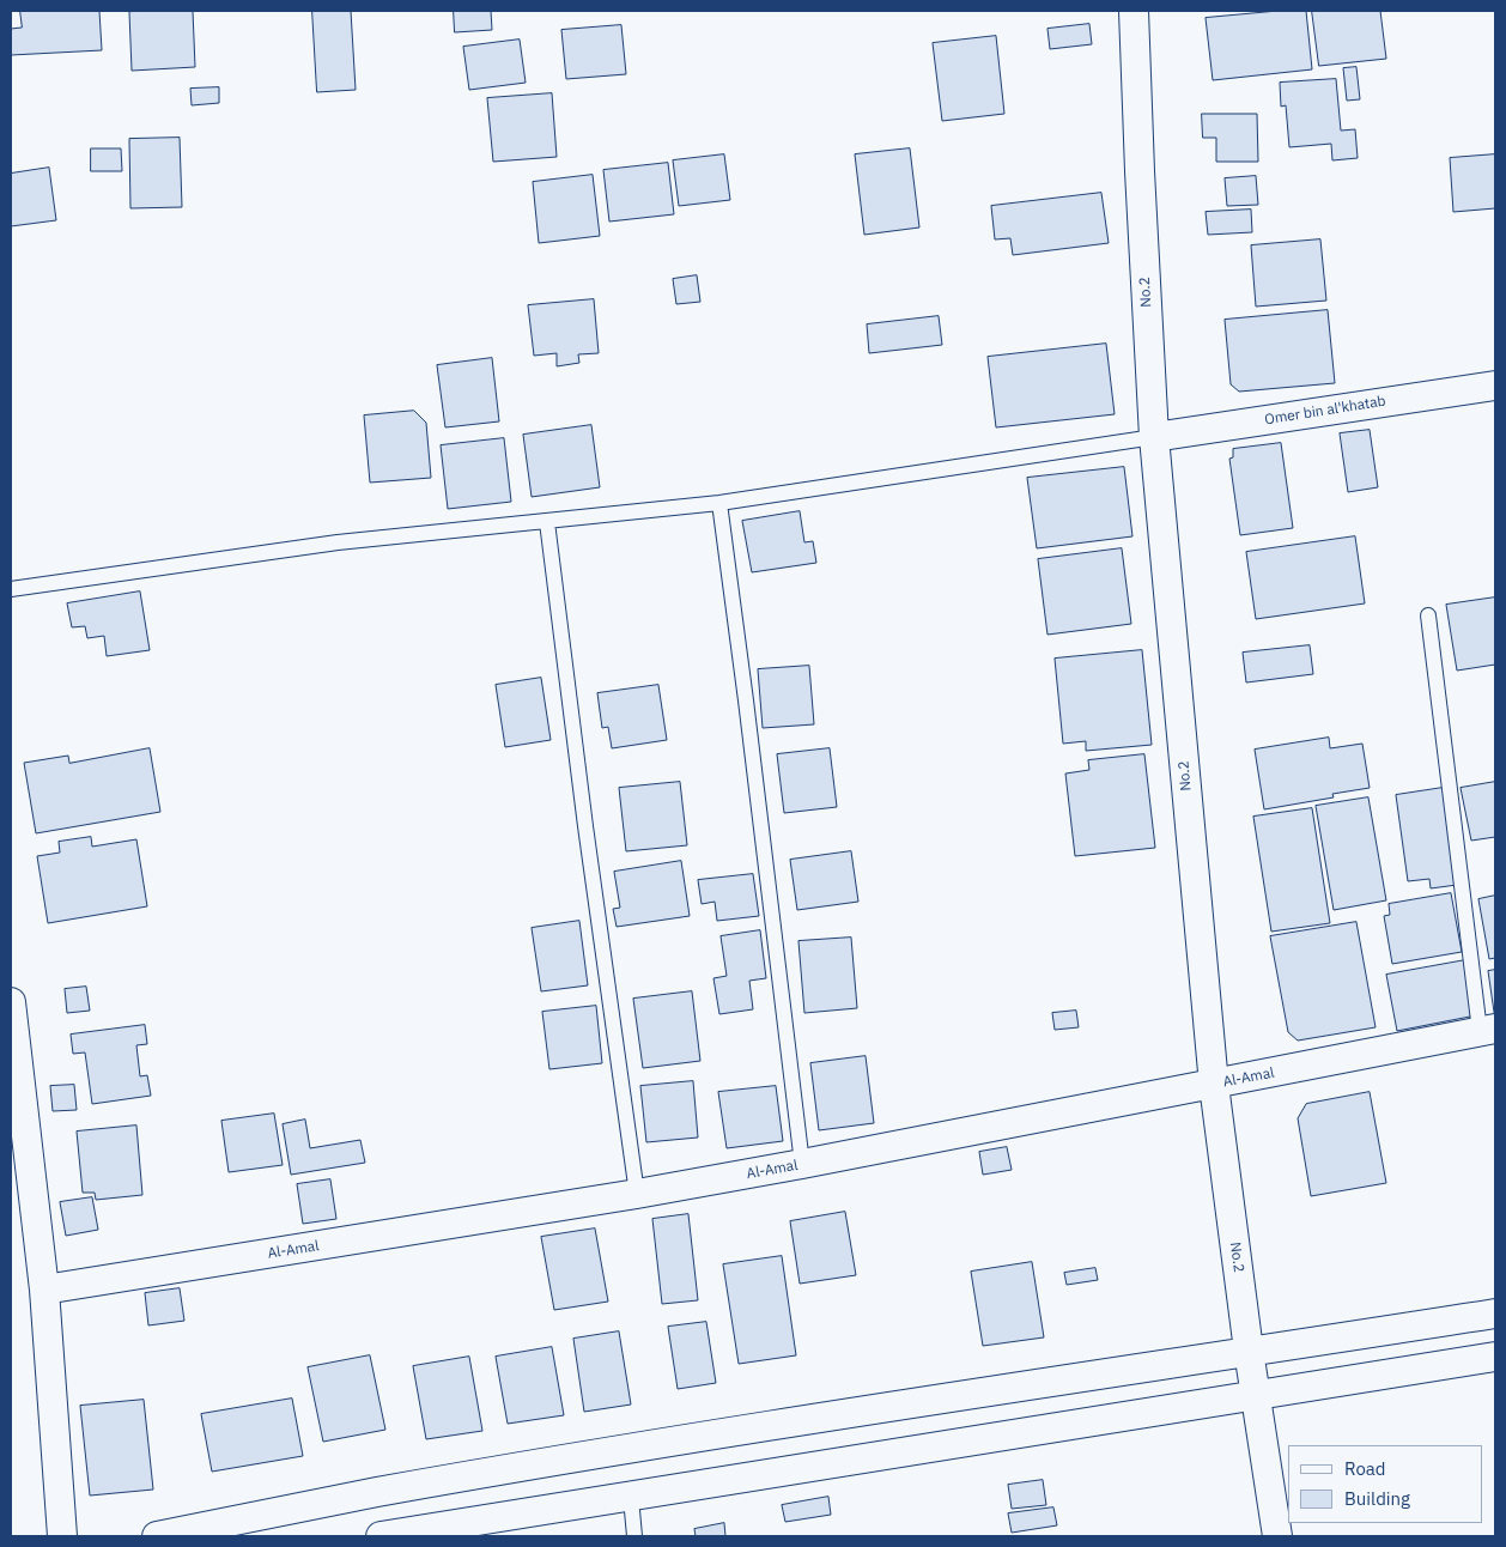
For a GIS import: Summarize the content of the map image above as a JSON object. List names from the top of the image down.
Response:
{
  "streets": {
    "street": ["No.2", "Omer bin al'khatab", "Al-Amal"]
  },
  "crossings": [
    ["No.2", "Omer bin al'khatab"],
    ["No.2", "Al-Amal"]
  ],
  "legend": ["Road", "Building"]
}
